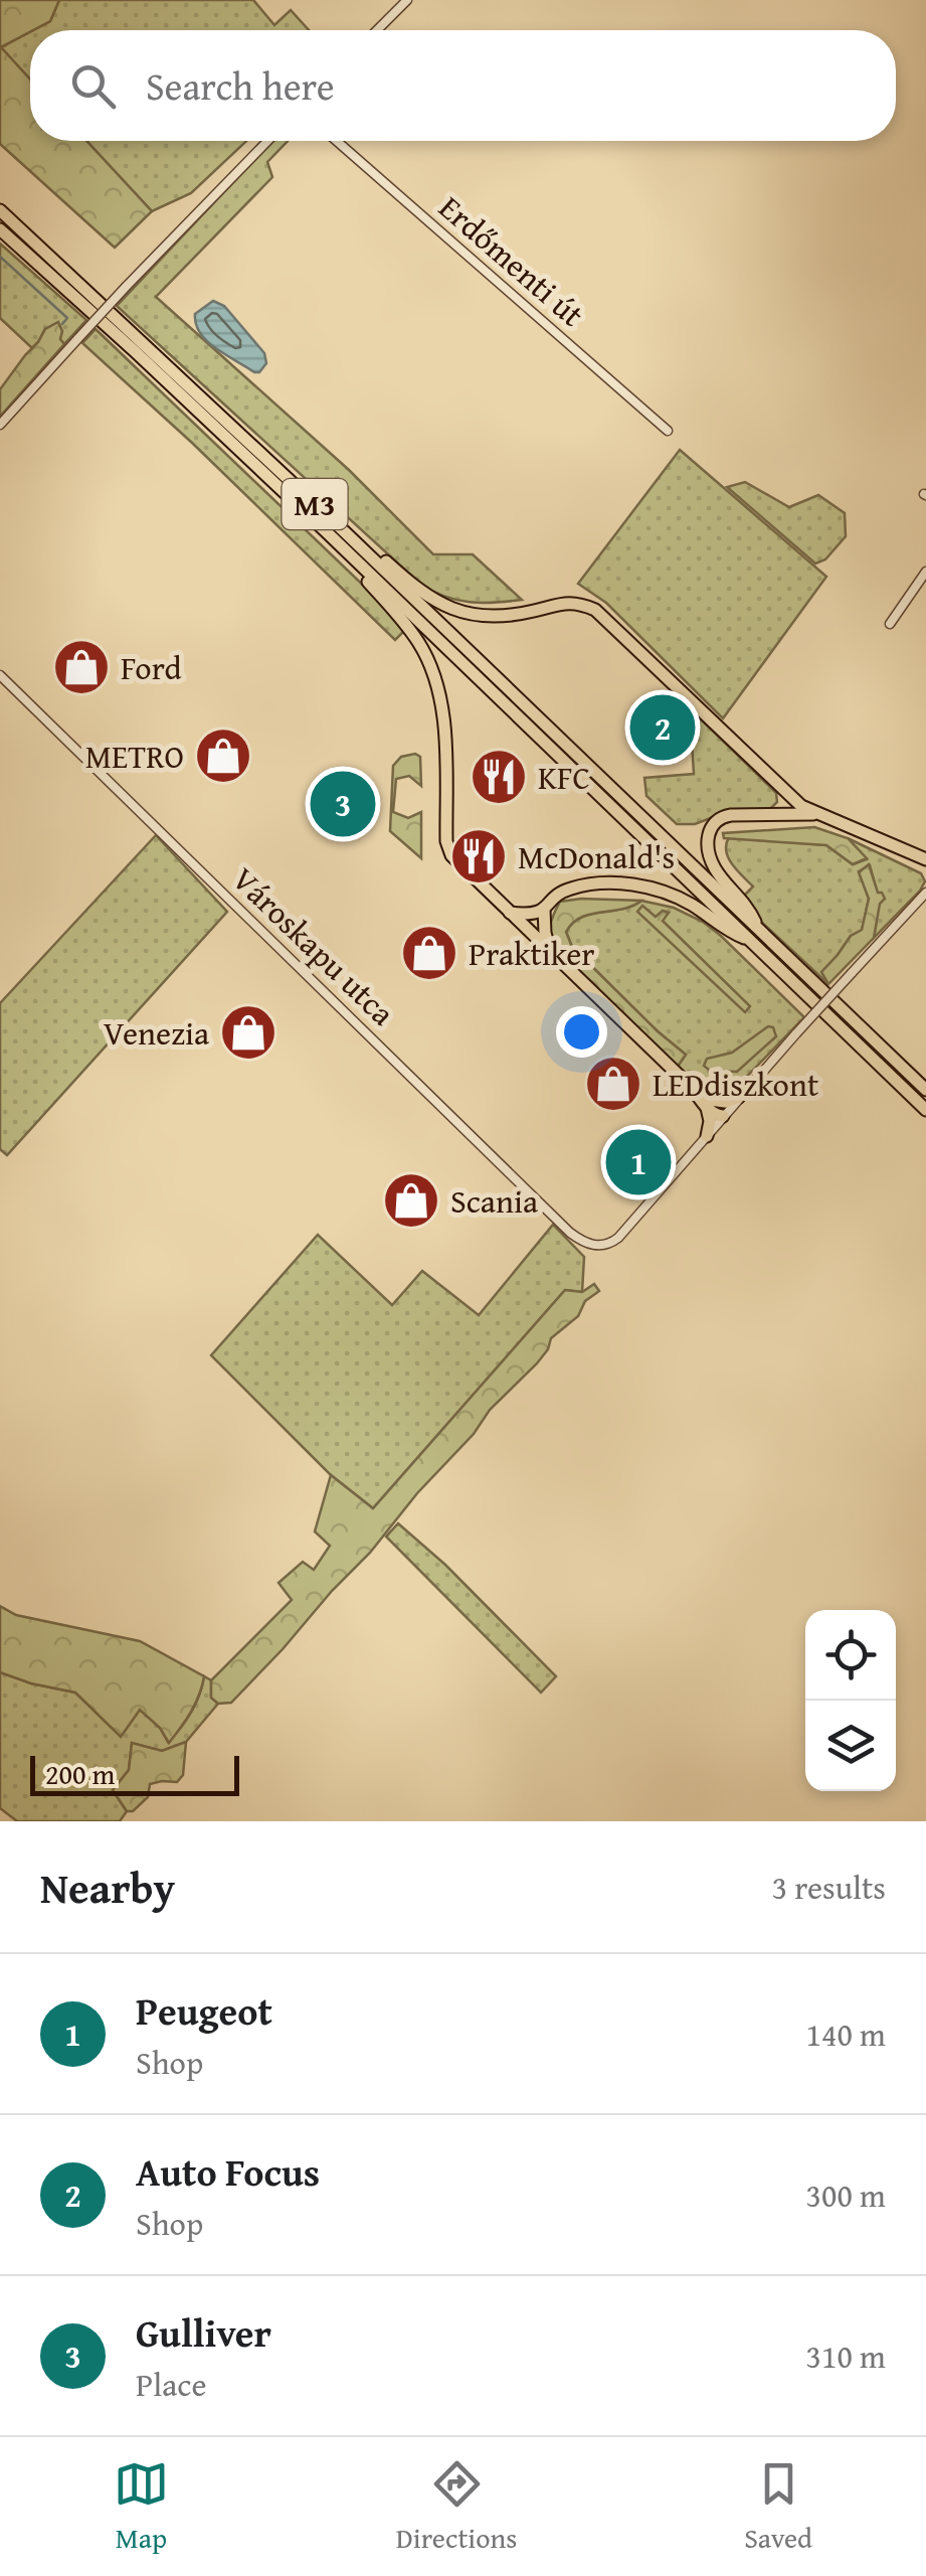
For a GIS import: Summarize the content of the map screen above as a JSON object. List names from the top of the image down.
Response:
{
  "streets": {
    "highway": ["M3"],
    "street": ["Erdőmenti út", "Városkapu utca"]
  },
  "places": {
    "shop": [
      "Ford",
      "METRO",
      "Praktiker",
      "Venezia",
      "LEDdiszkont",
      "Scania"
    ],
    "restaurant": ["KFC", "McDonald's"]
  },
  "scale_bar": "200 m",
  "page": {
    "search": "Search here",
    "pins": ["2", "3", "1"],
    "scale": "200 m",
    "heading": ["Nearby", "3 results"],
    "list": [
      {
        "mark": "1",
        "name": "Peugeot",
        "note": "Shop",
        "value": "140 m"
      },
      {
        "mark": "2",
        "name": "Auto Focus",
        "note": "Shop",
        "value": "300 m"
      },
      {
        "mark": "3",
        "name": "Gulliver",
        "note": "Place",
        "value": "310 m"
      }
    ],
    "nav": ["Map", "Directions", "Saved"]
  }
}
